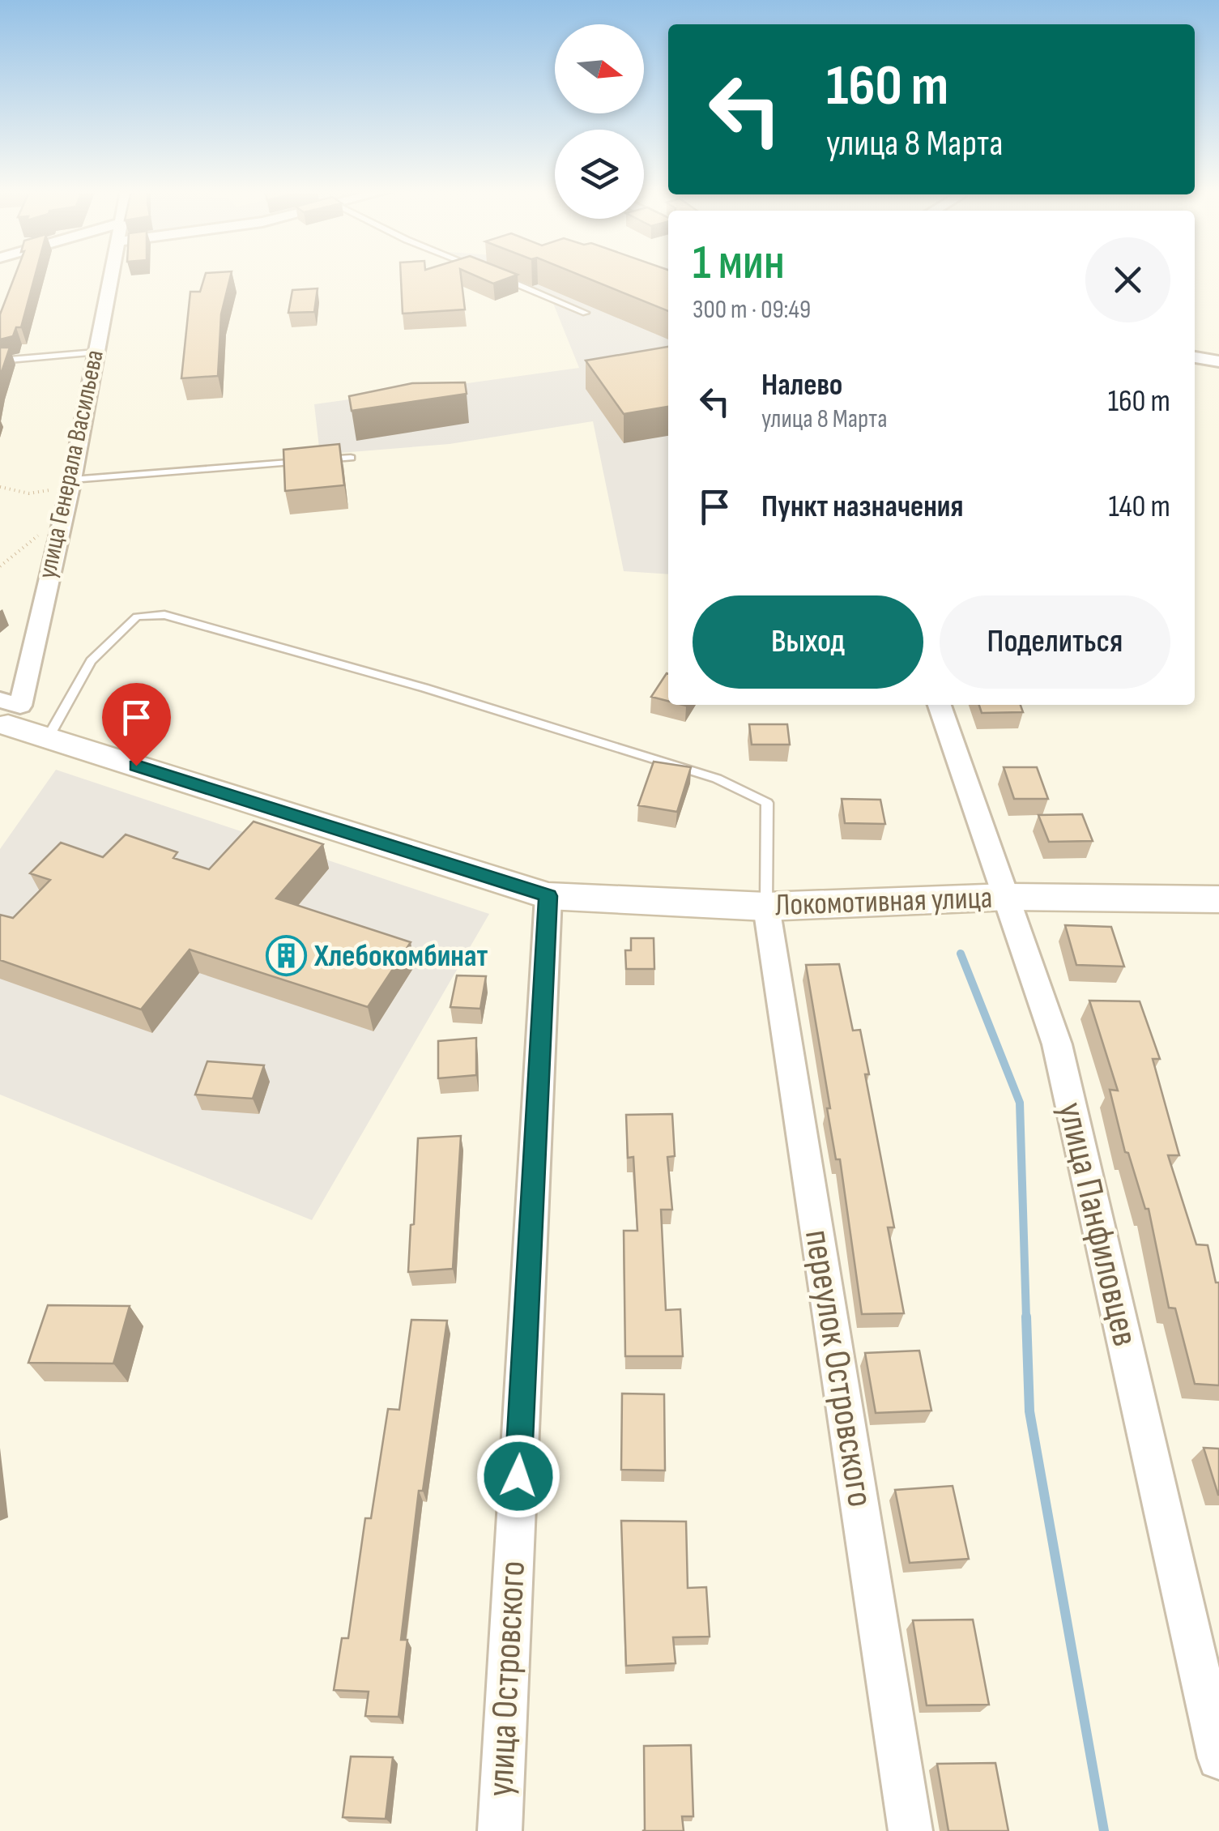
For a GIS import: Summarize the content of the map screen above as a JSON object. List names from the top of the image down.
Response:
{
  "streets": {
    "main road": ["Локомотивная улица"],
    "street": [
      "улица Генерала Васильева",
      "улица Панфиловцев",
      "переулок Островского",
      "улица Островского"
    ]
  },
  "crossings": [
    ["улица Генерала Васильева", "Локомотивная улица"],
    ["Локомотивная улица", "улица Панфиловцев"],
    ["Локомотивная улица", "переулок Островского"],
    ["Локомотивная улица", "улица Островского"]
  ],
  "places": {
    "building": ["Хлебокомбинат"]
  },
  "north": "right",
  "page": {
    "turn": ["160 m", "улица 8 Марта"],
    "heading": ["1 мин", "300 m · 09:49"],
    "list": [
      {
        "name": "Налево",
        "note": "улица 8 Марта",
        "value": "160 m"
      },
      {
        "name": "Пункт назначения",
        "value": "140 m"
      }
    ],
    "buttons": ["Выход", "Поделиться"]
  }
}
